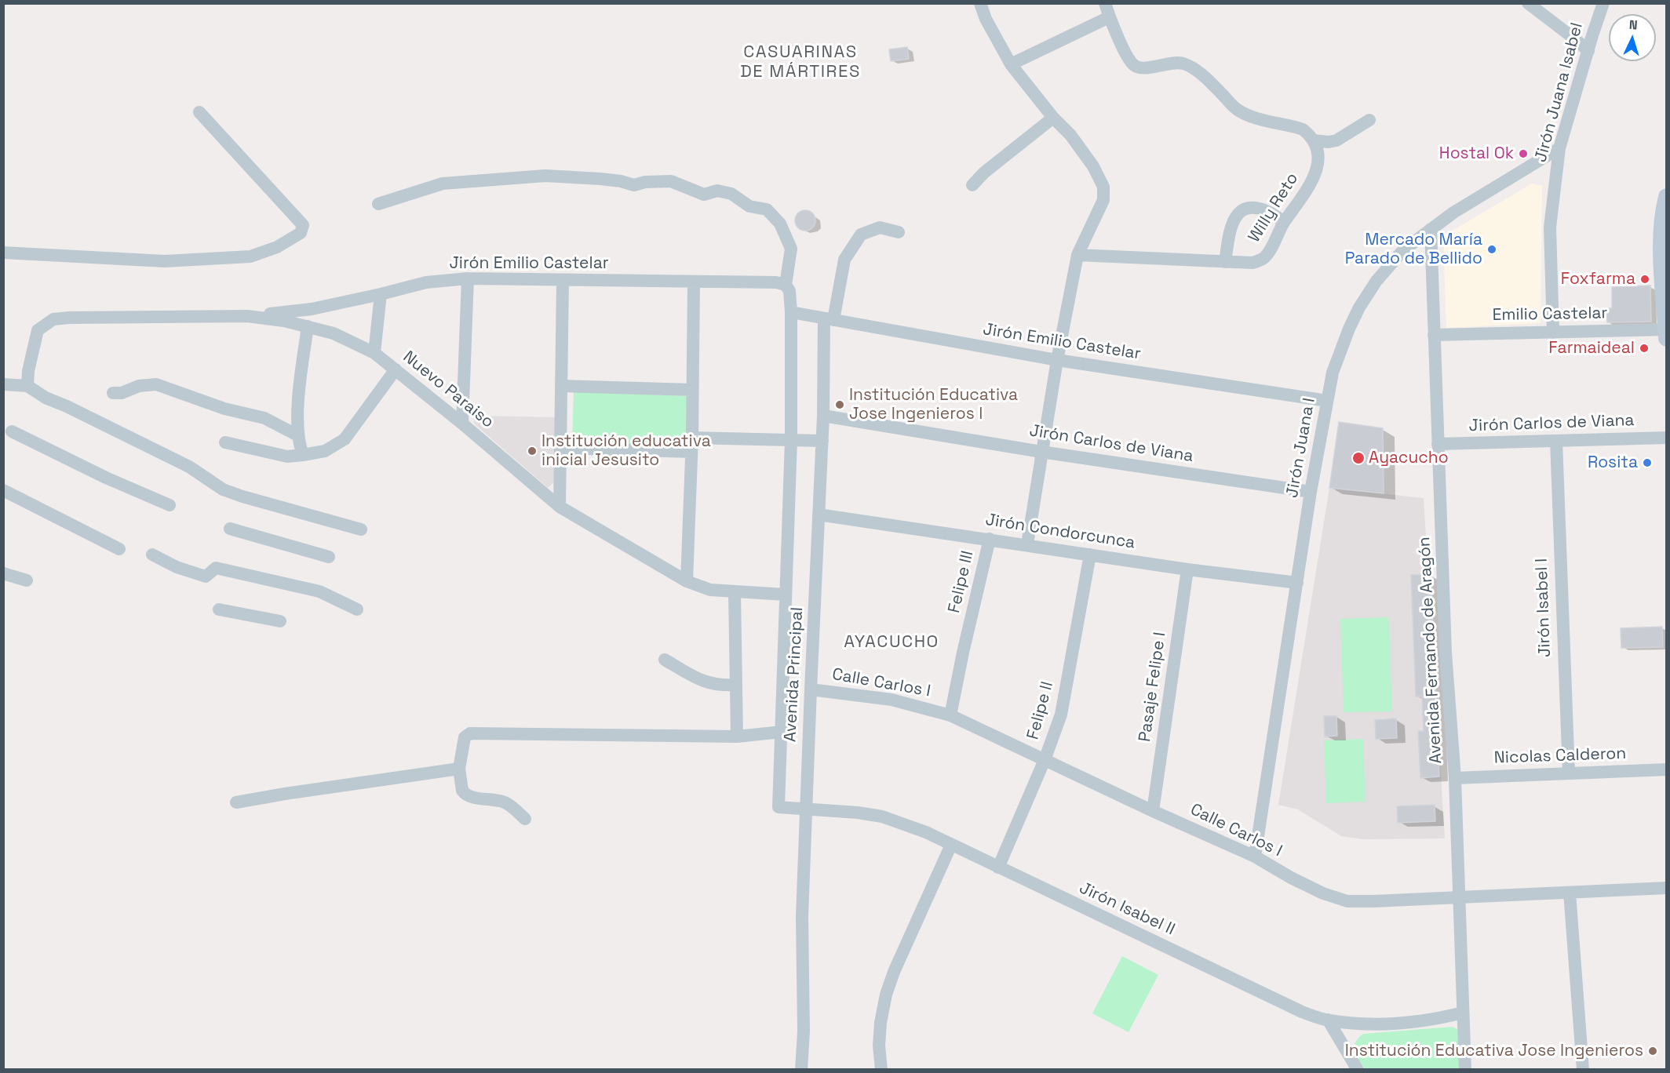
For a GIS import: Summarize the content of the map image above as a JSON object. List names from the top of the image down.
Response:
{
  "streets": {
    "street": [
      "Jirón Juana Isabel",
      "Willy Reto",
      "Jirón Emilio Castelar",
      "Emilio Castelar",
      "Nuevo Paraiso",
      "Jirón Carlos de Viana",
      "Jirón Juana I",
      "Jirón Condorcunca",
      "Felipe III",
      "Jirón Isabel I",
      "Avenida Fernando de Aragón",
      "Avenida Principal",
      "Calle Carlos I",
      "Pasaje Felipe I",
      "Felipe II",
      "Nicolas Calderon",
      "Jirón Isabel II"
    ]
  },
  "crossings": [
    ["Jirón Juana Isabel", "Emilio Castelar"],
    ["Jirón Juana Isabel", "Jirón Juana I"],
    ["Jirón Emilio Castelar", "Nuevo Paraiso"],
    ["Jirón Emilio Castelar", "Jirón Juana I"],
    ["Jirón Emilio Castelar", "Avenida Principal"],
    ["Emilio Castelar", "Avenida Fernando de Aragón"],
    ["Nuevo Paraiso", "Avenida Principal"],
    ["Jirón Carlos de Viana", "Jirón Juana I"],
    ["Jirón Carlos de Viana", "Jirón Isabel I"],
    ["Jirón Carlos de Viana", "Avenida Fernando de Aragón"],
    ["Jirón Carlos de Viana", "Avenida Principal"],
    ["Jirón Juana I", "Jirón Condorcunca"],
    ["Jirón Juana I", "Avenida Fernando de Aragón"],
    ["Jirón Juana I", "Calle Carlos I"],
    ["Jirón Condorcunca", "Felipe III"],
    ["Jirón Condorcunca", "Avenida Principal"],
    ["Jirón Condorcunca", "Pasaje Felipe I"],
    ["Jirón Condorcunca", "Felipe II"],
    ["Felipe III", "Calle Carlos I"],
    ["Jirón Isabel I", "Nicolas Calderon"],
    ["Avenida Fernando de Aragón", "Calle Carlos I"],
    ["Avenida Fernando de Aragón", "Nicolas Calderon"],
    ["Avenida Fernando de Aragón", "Jirón Isabel II"],
    ["Avenida Principal", "Calle Carlos I"],
    ["Avenida Principal", "Jirón Isabel II"],
    ["Calle Carlos I", "Pasaje Felipe I"],
    ["Calle Carlos I", "Felipe II"],
    ["Felipe II", "Jirón Isabel II"]
  ],
  "districts": ["CASUARINAS DE MÁRTIRES", "AYACUCHO"],
  "places": [
    "Hostal Ok",
    "Mercado María Parado de Bellido",
    "Foxfarma",
    "Farmaideal",
    "Institución Educativa Jose Ingenieros I",
    "Institución educativa inicial Jesusito",
    "Ayacucho",
    "Rosita",
    "Institución Educativa Jose Ingenieros"
  ],
  "north": "top"
}
